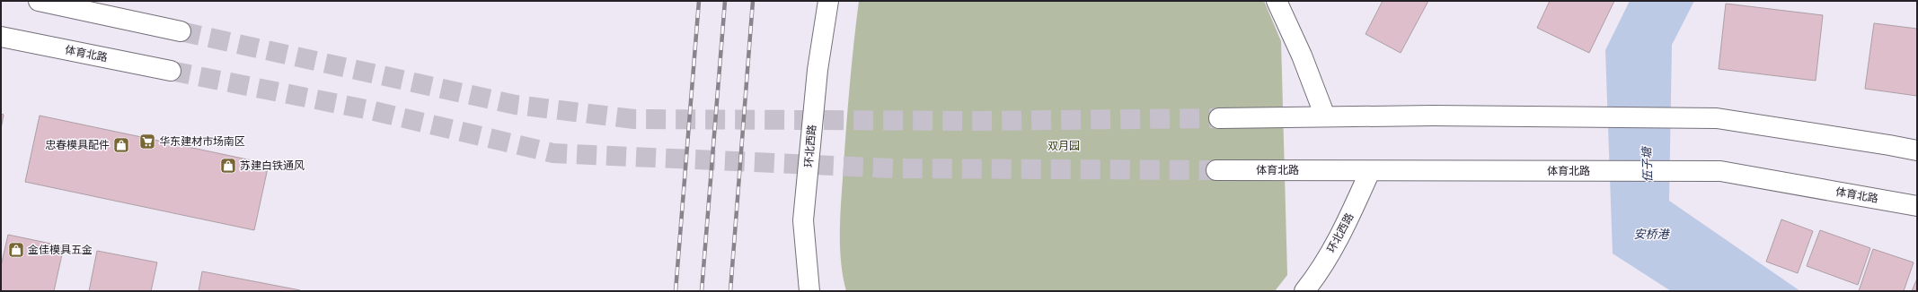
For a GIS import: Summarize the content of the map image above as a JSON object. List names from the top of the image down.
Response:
{
  "streets": {
    "main road": ["体育北路", "环北西路"]
  },
  "crossings": [
    ["体育北路", "环北西路"]
  ],
  "water": ["伍子塘", "安桥港"],
  "parks": ["双月园"],
  "places": {
    "supermarket": ["华东建材市场南区"],
    "shop": ["忠春模具配件", "苏建白铁通风", "金佳模具五金"]
  }
}
